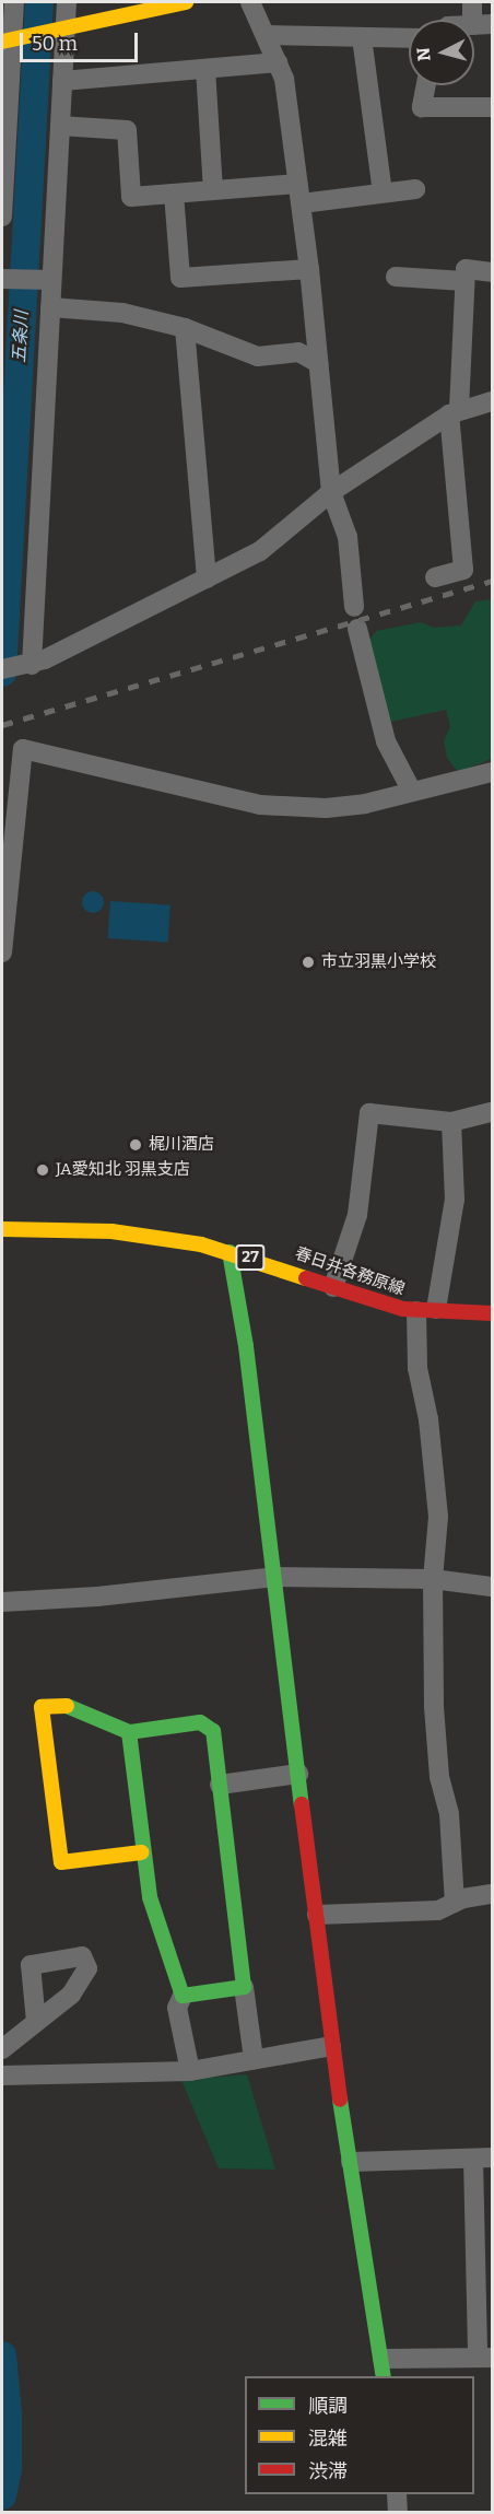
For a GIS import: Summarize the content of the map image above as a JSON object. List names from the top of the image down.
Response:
{
  "streets": {
    "street": ["27", "春日井各務原線"]
  },
  "water": ["五条川"],
  "places": ["市立羽黒小学校", "梶川酒店", "JA愛知北 羽黒支店"],
  "legend": ["順調", "混雑", "渋滞"],
  "scale_bar": "50 m",
  "north": "left"
}
